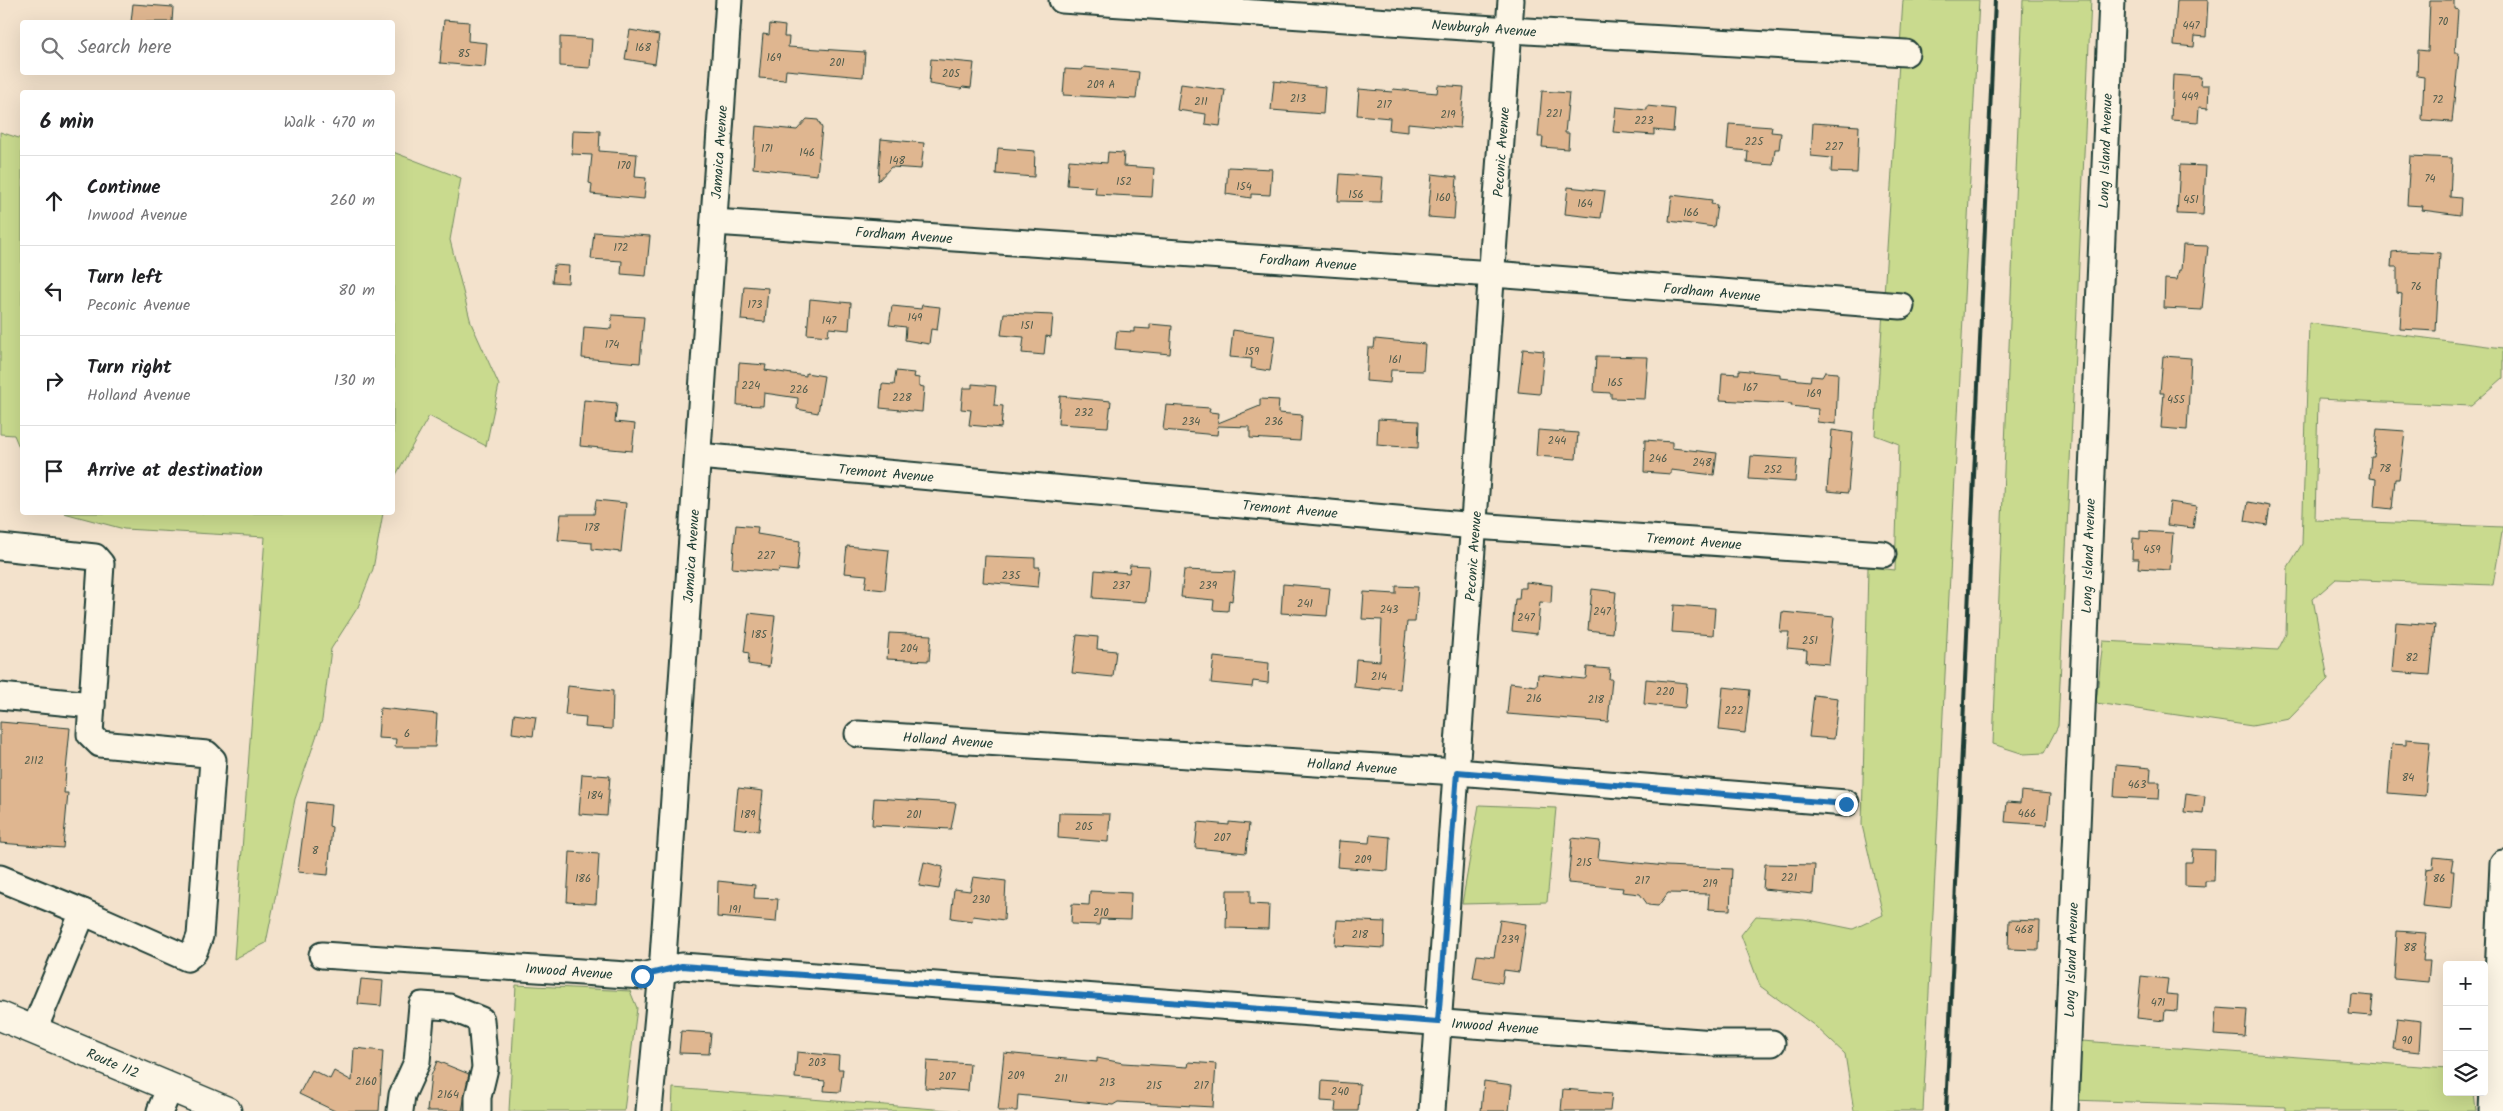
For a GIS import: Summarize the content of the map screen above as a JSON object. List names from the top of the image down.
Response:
{
  "streets": {
    "main road": ["Route 112"],
    "street": [
      "Newburgh Avenue",
      "Long Island Avenue",
      "Jamaica Avenue",
      "Peconic Avenue",
      "Fordham Avenue",
      "Tremont Avenue",
      "Holland Avenue",
      "Inwood Avenue"
    ]
  },
  "crossings": [
    ["Newburgh Avenue", "Peconic Avenue"],
    ["Jamaica Avenue", "Fordham Avenue"],
    ["Jamaica Avenue", "Tremont Avenue"],
    ["Jamaica Avenue", "Inwood Avenue"],
    ["Peconic Avenue", "Fordham Avenue"],
    ["Peconic Avenue", "Tremont Avenue"],
    ["Peconic Avenue", "Holland Avenue"],
    ["Peconic Avenue", "Inwood Avenue"]
  ],
  "house_numbers": [
    "70",
    "447",
    "168",
    "85",
    "169",
    "201",
    "205",
    "209 A",
    "449",
    "213",
    "72",
    "211",
    "217",
    "221",
    "219",
    "223",
    "225",
    "227",
    "171",
    "146",
    "148",
    "170",
    "74",
    "152",
    "154",
    "156",
    "160",
    "451",
    "164",
    "166",
    "172",
    "76",
    "173",
    "149",
    "147",
    "151",
    "174",
    "159",
    "161",
    "165",
    "224",
    "167",
    "226",
    "169",
    "228",
    "455",
    "232",
    "234",
    "236",
    "244",
    "246",
    "248",
    "78",
    "252",
    "178",
    "459",
    "227",
    "235",
    "237",
    "239",
    "241",
    "243",
    "247",
    "247",
    "185",
    "251",
    "204",
    "82",
    "214",
    "220",
    "216",
    "218",
    "222",
    "6",
    "2112",
    "84",
    "463",
    "184",
    "466",
    "189",
    "201",
    "205",
    "207",
    "8",
    "209",
    "215",
    "221",
    "186",
    "86",
    "217",
    "219",
    "230",
    "191",
    "210",
    "468",
    "218",
    "239",
    "88",
    "471",
    "90",
    "203",
    "209",
    "207",
    "211",
    "2160",
    "213",
    "215",
    "217",
    "240",
    "2164"
  ],
  "page": {
    "search": "Search here",
    "heading": ["6 min", "Walk · 470 m"],
    "list": [
      ["Continue", "Inwood Avenue", "260 m"],
      ["Turn left", "Peconic Avenue", "80 m"],
      ["Turn right", "Holland Avenue", "130 m"],
      "Arrive at destination"
    ],
    "map_buttons": ["+", "−"]
  }
}
